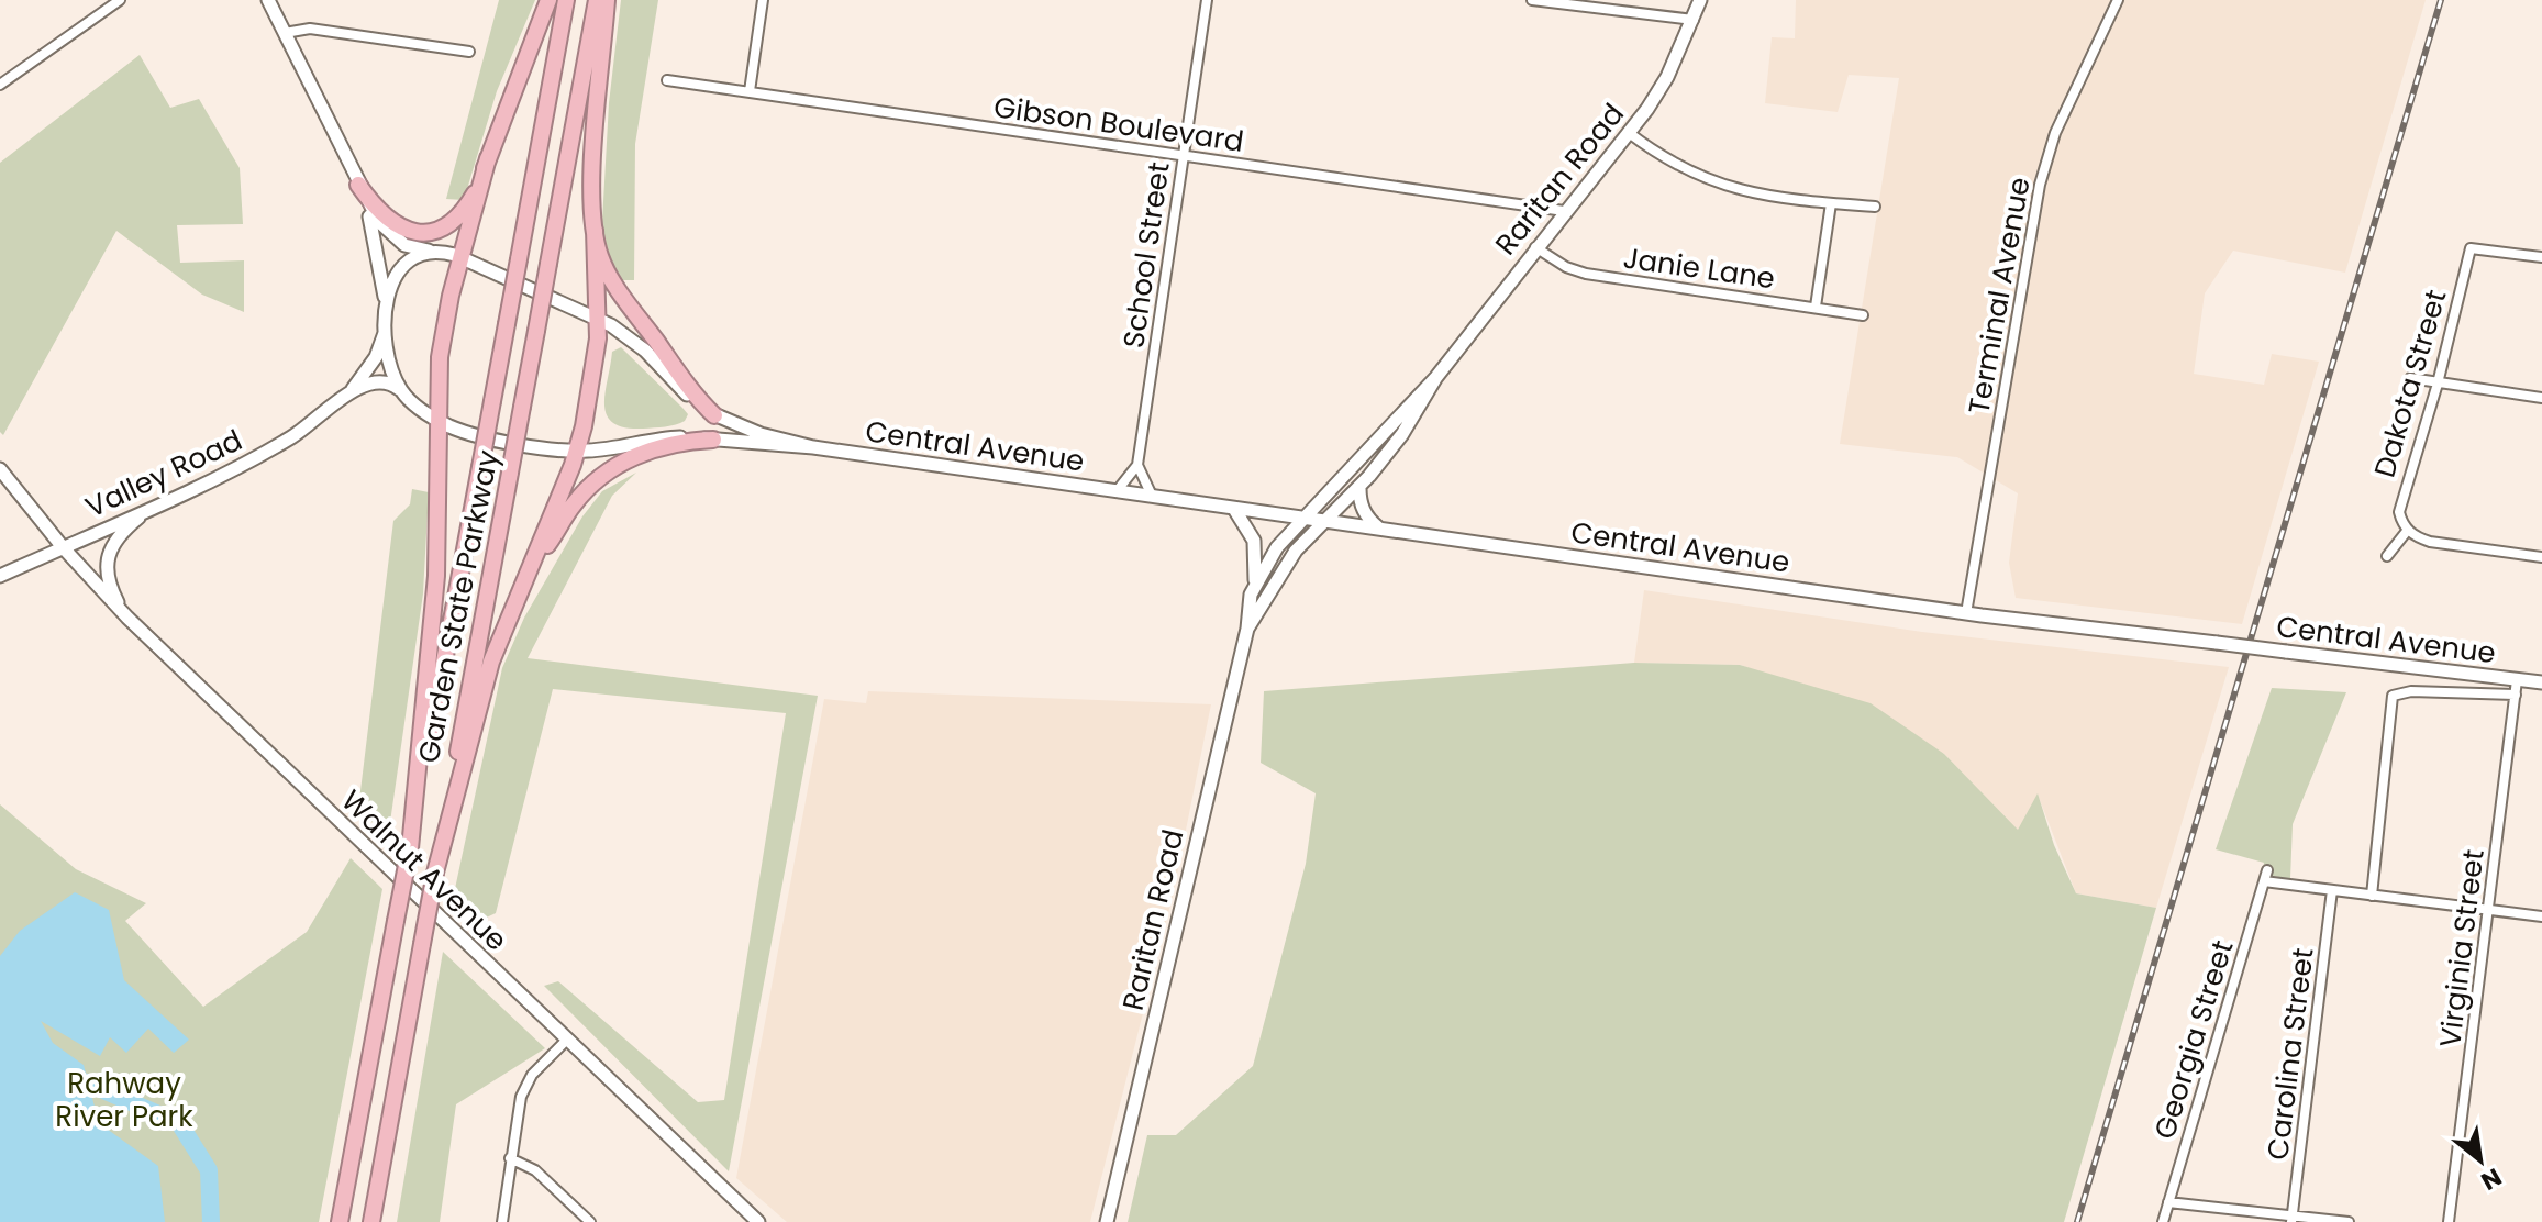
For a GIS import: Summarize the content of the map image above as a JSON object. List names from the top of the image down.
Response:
{
  "streets": {
    "highway": ["Garden State Parkway"],
    "main road": [
      "Raritan Road",
      "Central Avenue",
      "Valley Road",
      "Walnut Avenue"
    ],
    "street": [
      "Gibson Boulevard",
      "School Street",
      "Janie Lane",
      "Terminal Avenue",
      "Dakota Street",
      "Virginia Street",
      "Georgia Street",
      "Carolina Street"
    ]
  },
  "crossings": [
    ["Gibson Boulevard", "Raritan Road"],
    ["Gibson Boulevard", "School Street"],
    ["Raritan Road", "Janie Lane"],
    ["Raritan Road", "Central Avenue"],
    ["School Street", "Central Avenue"],
    ["Terminal Avenue", "Central Avenue"],
    ["Central Avenue", "Valley Road"],
    ["Central Avenue", "Virginia Street"],
    ["Valley Road", "Walnut Avenue"]
  ],
  "parks": ["Rahway River Park"],
  "north": "bottom right"
}
